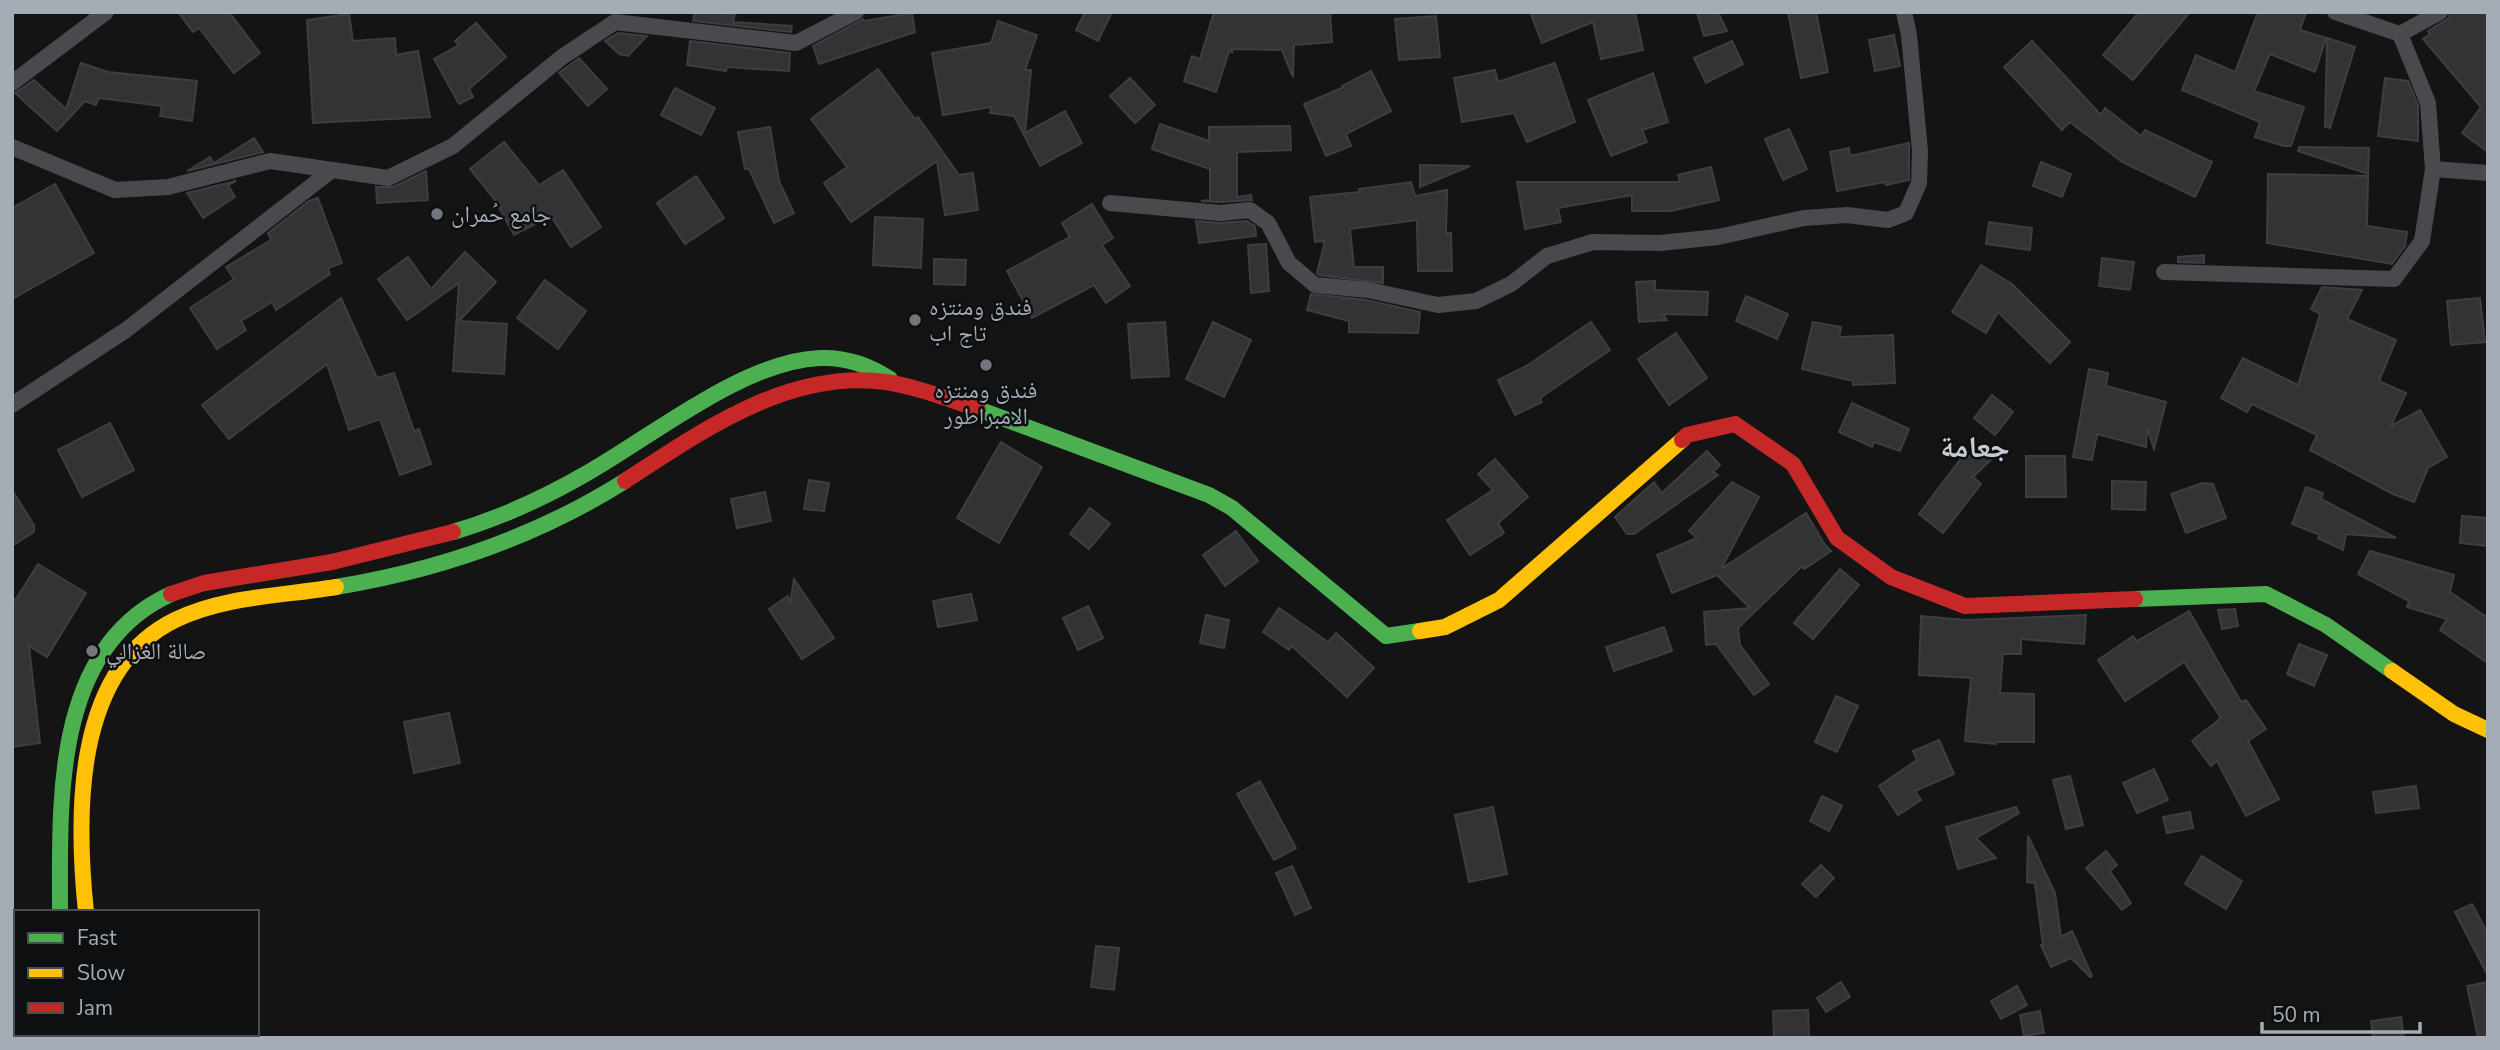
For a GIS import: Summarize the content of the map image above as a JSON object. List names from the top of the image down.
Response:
{
  "districts": ["جعامة"],
  "places": [
    "جامع حُمران",
    "فندق ومنتزه تاج اب",
    "فندق ومنتزه الامبراطور",
    "صالة الغزالي"
  ],
  "legend": ["Fast", "Slow", "Jam"],
  "scale_bar": "50 m"
}
